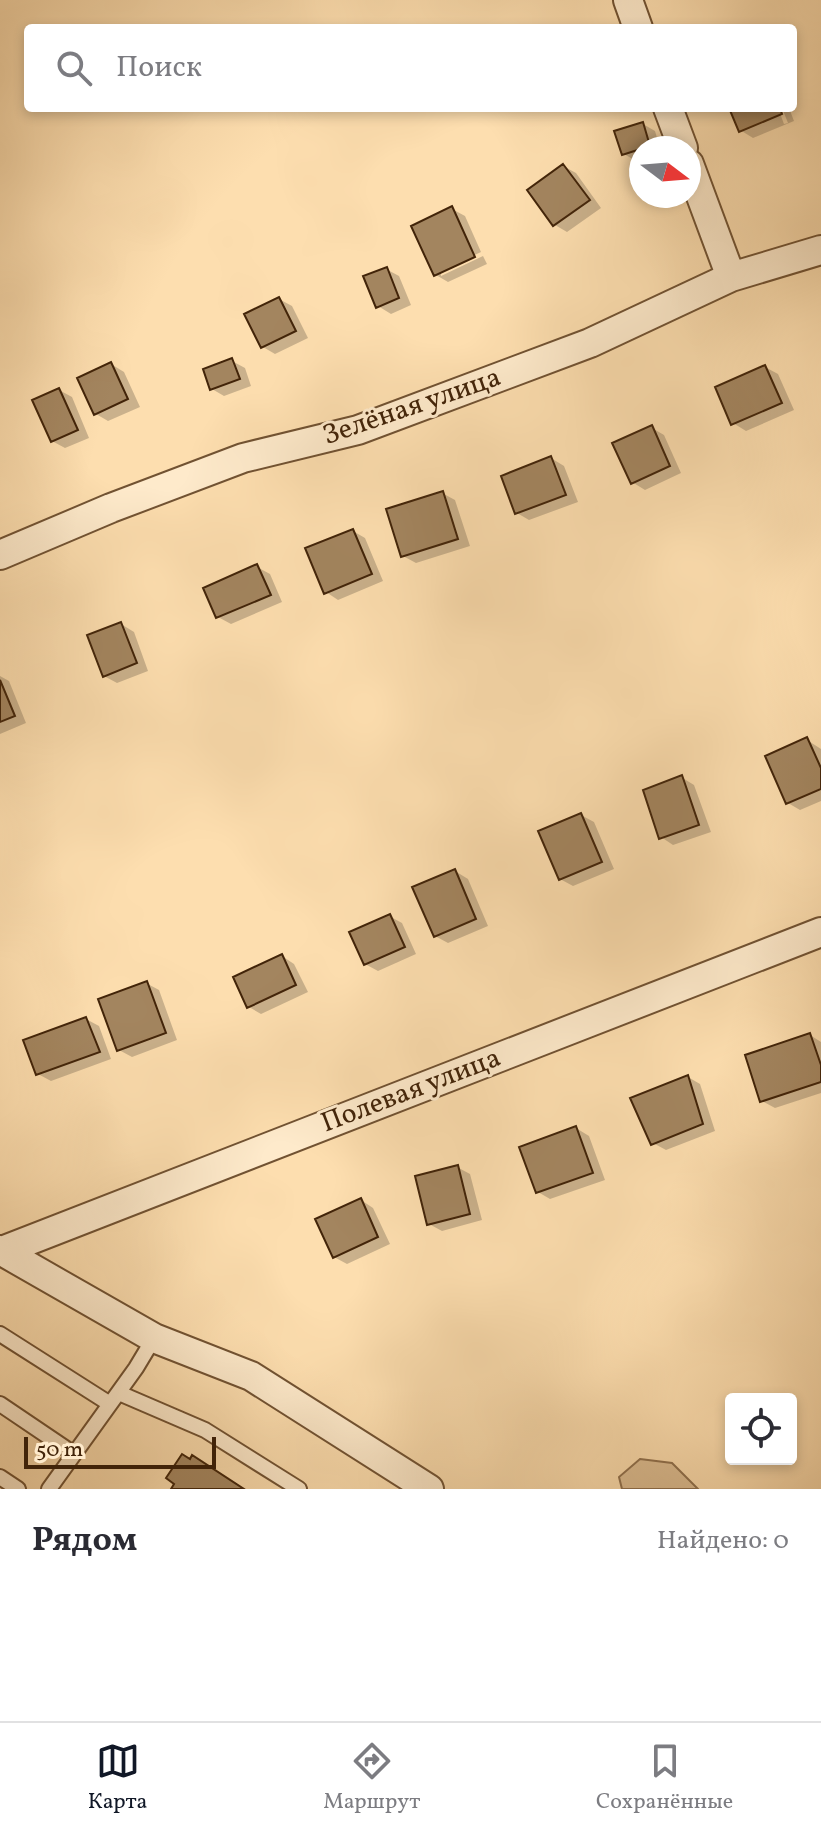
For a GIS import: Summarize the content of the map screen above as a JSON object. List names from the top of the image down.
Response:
{
  "streets": {
    "street": ["Зелёная улица", "Полевая улица"]
  },
  "scale_bar": "50 m",
  "north": "right",
  "page": {
    "search": "Поиск",
    "scale": "50 m",
    "heading": ["Рядом", "Найдено: 0"],
    "nav": ["Карта", "Маршрут", "Сохранённые"]
  }
}
